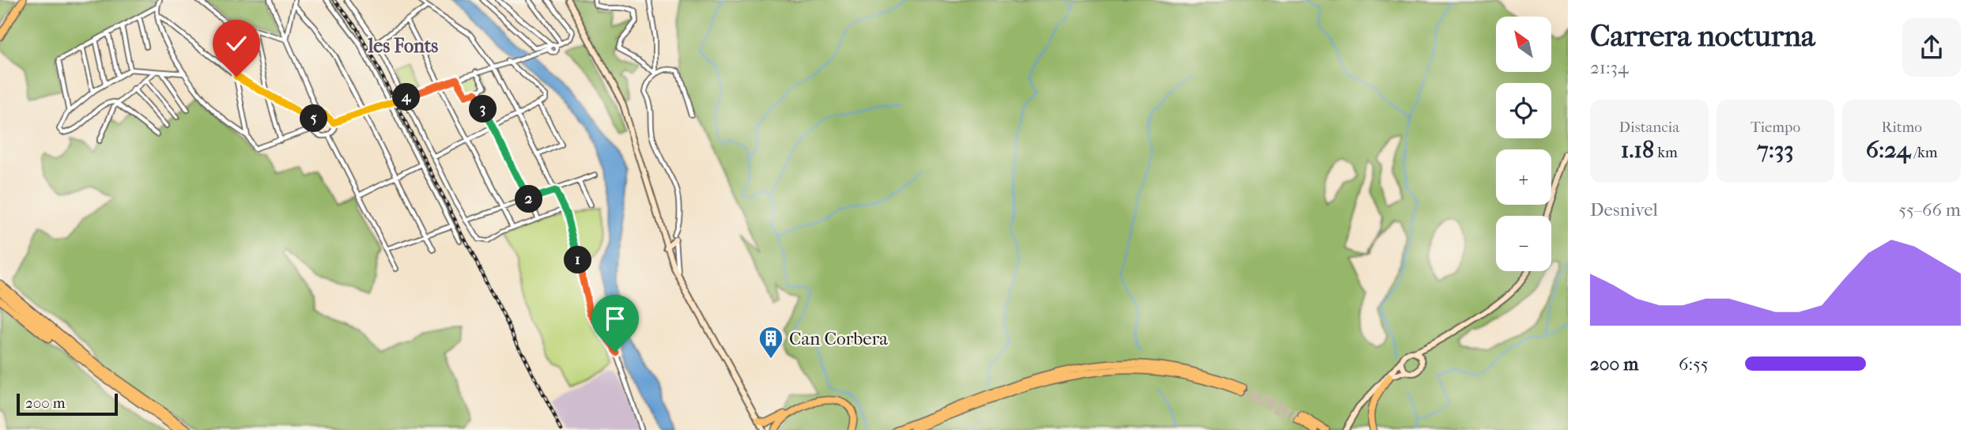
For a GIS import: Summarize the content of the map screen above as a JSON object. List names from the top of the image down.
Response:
{
  "districts": ["les Fonts"],
  "places": {
    "building": ["Can Corbera"]
  },
  "scale_bar": "200 m",
  "north": "top left",
  "page": {
    "heading": ["Carrera nocturna", "21:34"],
    "map_buttons": ["+", "−"],
    "pins": [
      "4",
      "3",
      "5",
      "2",
      "1"
    ],
    "stats": [
      ["Distancia", "1.18 km"],
      ["Tiempo", "7:33"],
      ["Ritmo", "6:24 /km"]
    ],
    "chart": ["Desnivel", "55–66 m"],
    "list": [
      {
        "name": "200 m",
        "note": "6:55"
      }
    ],
    "scale": "200 m"
  }
}
